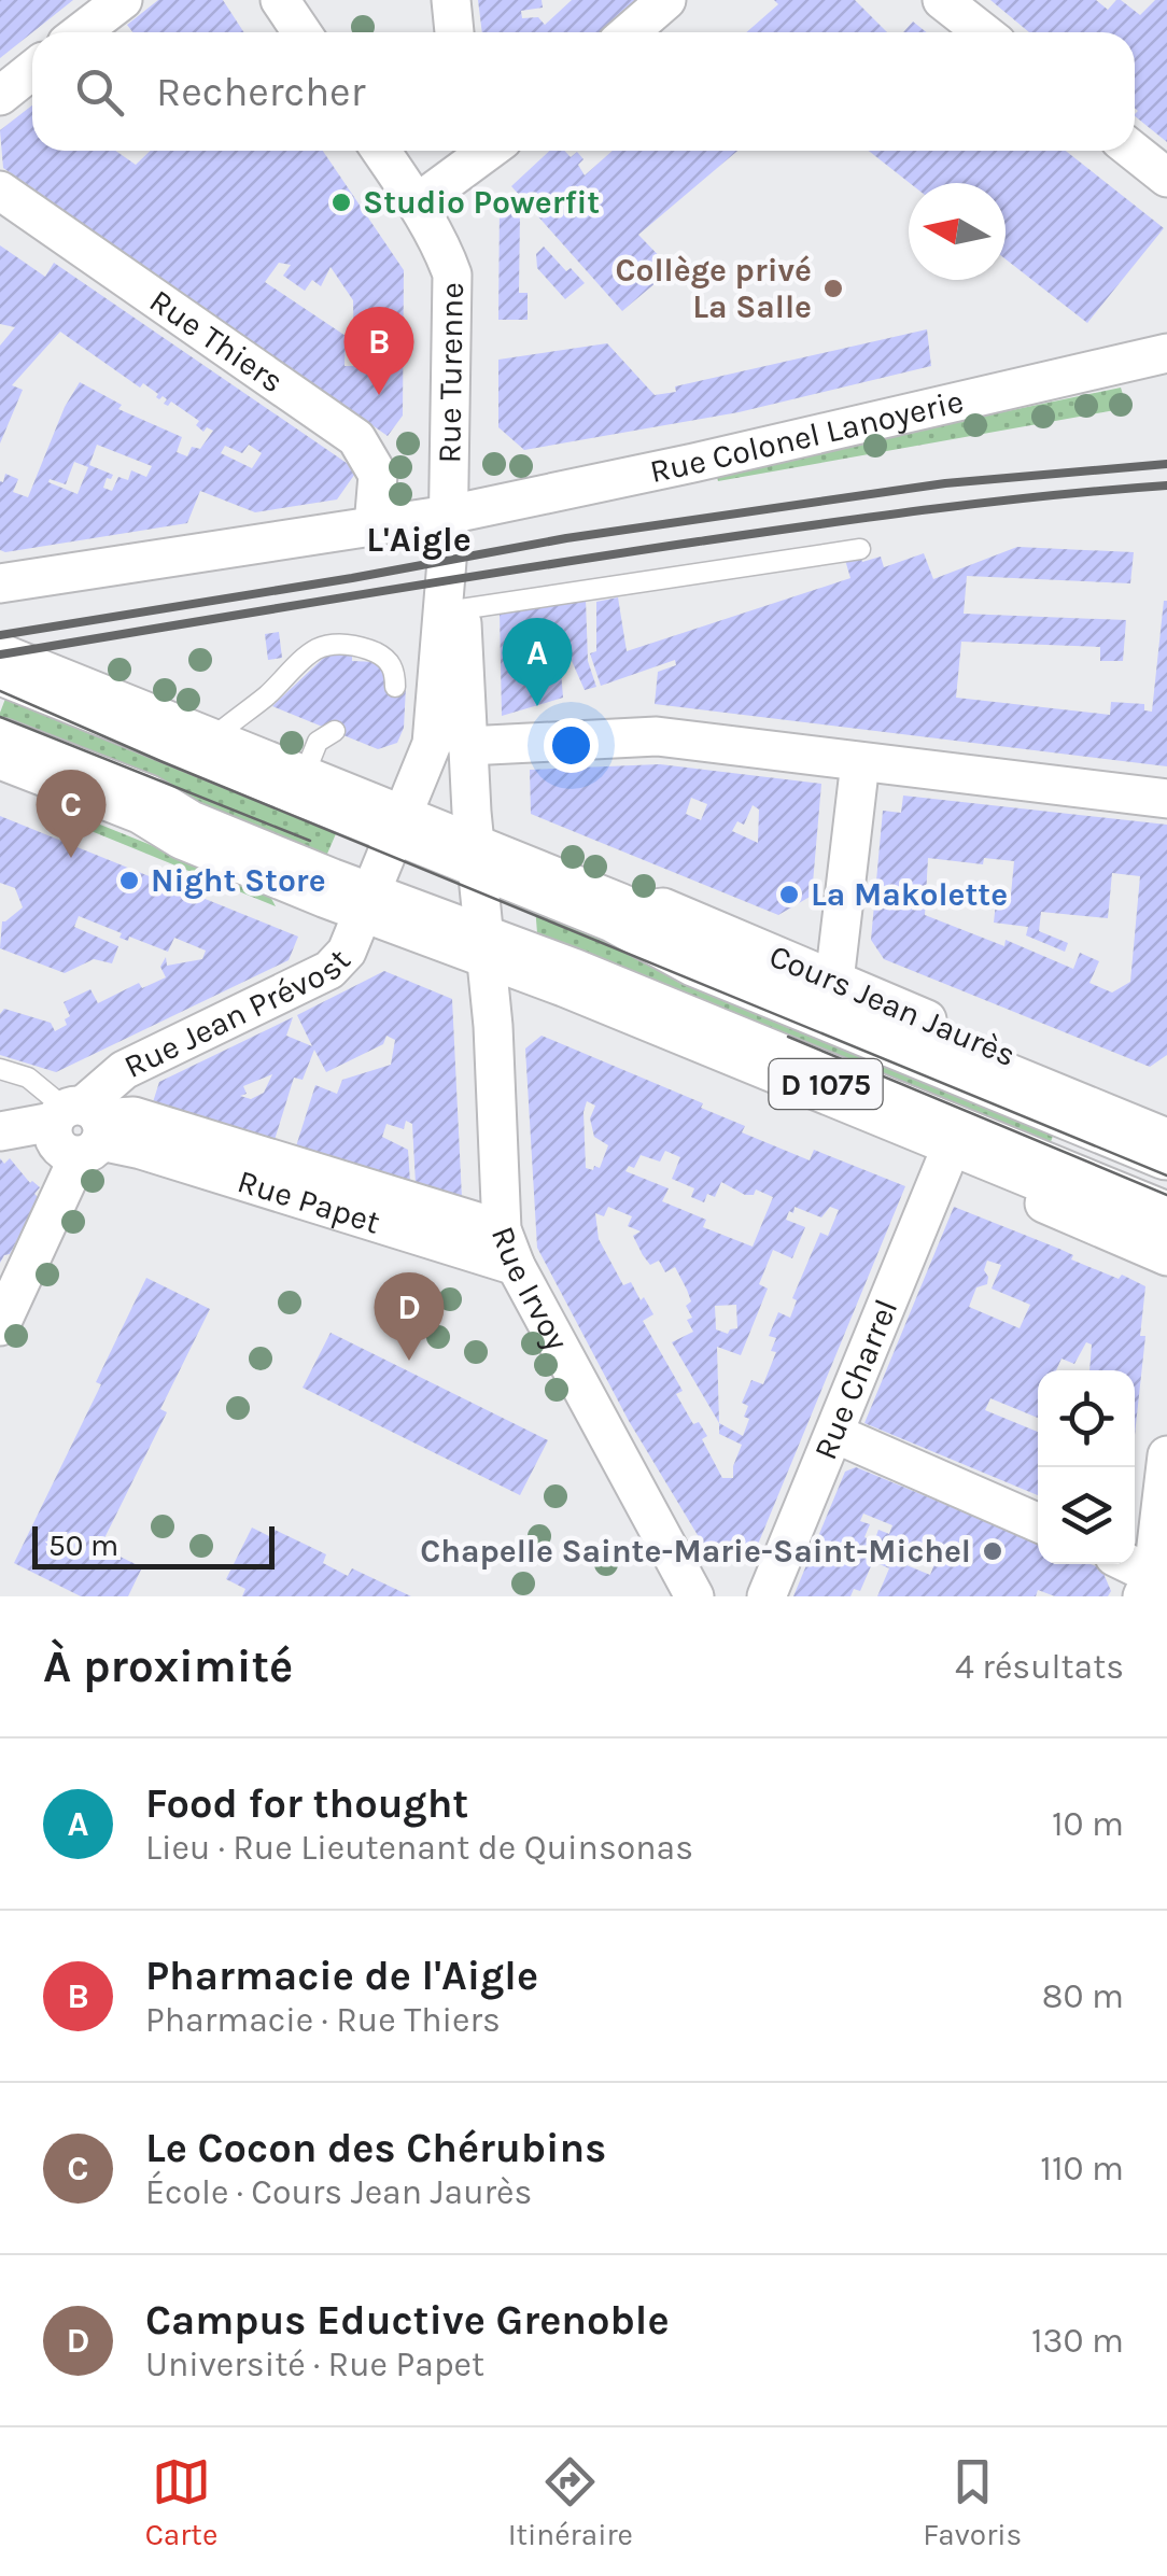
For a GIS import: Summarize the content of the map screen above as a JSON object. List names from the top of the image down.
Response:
{
  "streets": {
    "main road": ["Cours Jean Jaurès", "D 1075"],
    "street": [
      "Rue Thiers",
      "Rue Turenne",
      "Rue Colonel Lanoyerie",
      "Rue Jean Prévost",
      "Rue Papet",
      "Rue Irvoy",
      "Rue Charrel"
    ]
  },
  "crossings": [
    ["Rue Thiers", "Rue Colonel Lanoyerie"],
    ["Rue Turenne", "Rue Colonel Lanoyerie"],
    ["Rue Turenne", "Cours Jean Jaurès"],
    ["Rue Jean Prévost", "D 1075"],
    ["Rue Jean Prévost", "Rue Papet"],
    ["D 1075", "Rue Irvoy"],
    ["Rue Papet", "Rue Irvoy"]
  ],
  "districts": ["L'Aigle"],
  "places": [
    "Studio Powerfit",
    "Collège privé La Salle",
    "Night Store",
    "La Makolette",
    "Chapelle Sainte-Marie-Saint-Michel"
  ],
  "scale_bar": "50 m",
  "north": "left",
  "page": {
    "search": "Rechercher",
    "pins": [
      "B",
      "A",
      "C",
      "D"
    ],
    "scale": "50 m",
    "heading": ["À proximité", "4 résultats"],
    "list": [
      {
        "mark": "A",
        "name": "Food for thought",
        "note": "Lieu · Rue Lieutenant de Quinsonas",
        "value": "10 m"
      },
      {
        "mark": "B",
        "name": "Pharmacie de l'Aigle",
        "note": "Pharmacie · Rue Thiers",
        "value": "80 m"
      },
      {
        "mark": "C",
        "name": "Le Cocon des Chérubins",
        "note": "École · Cours Jean Jaurès",
        "value": "110 m"
      },
      {
        "mark": "D",
        "name": "Campus Eductive Grenoble",
        "note": "Université · Rue Papet",
        "value": "130 m"
      }
    ],
    "nav": ["Carte", "Itinéraire", "Favoris"]
  }
}
